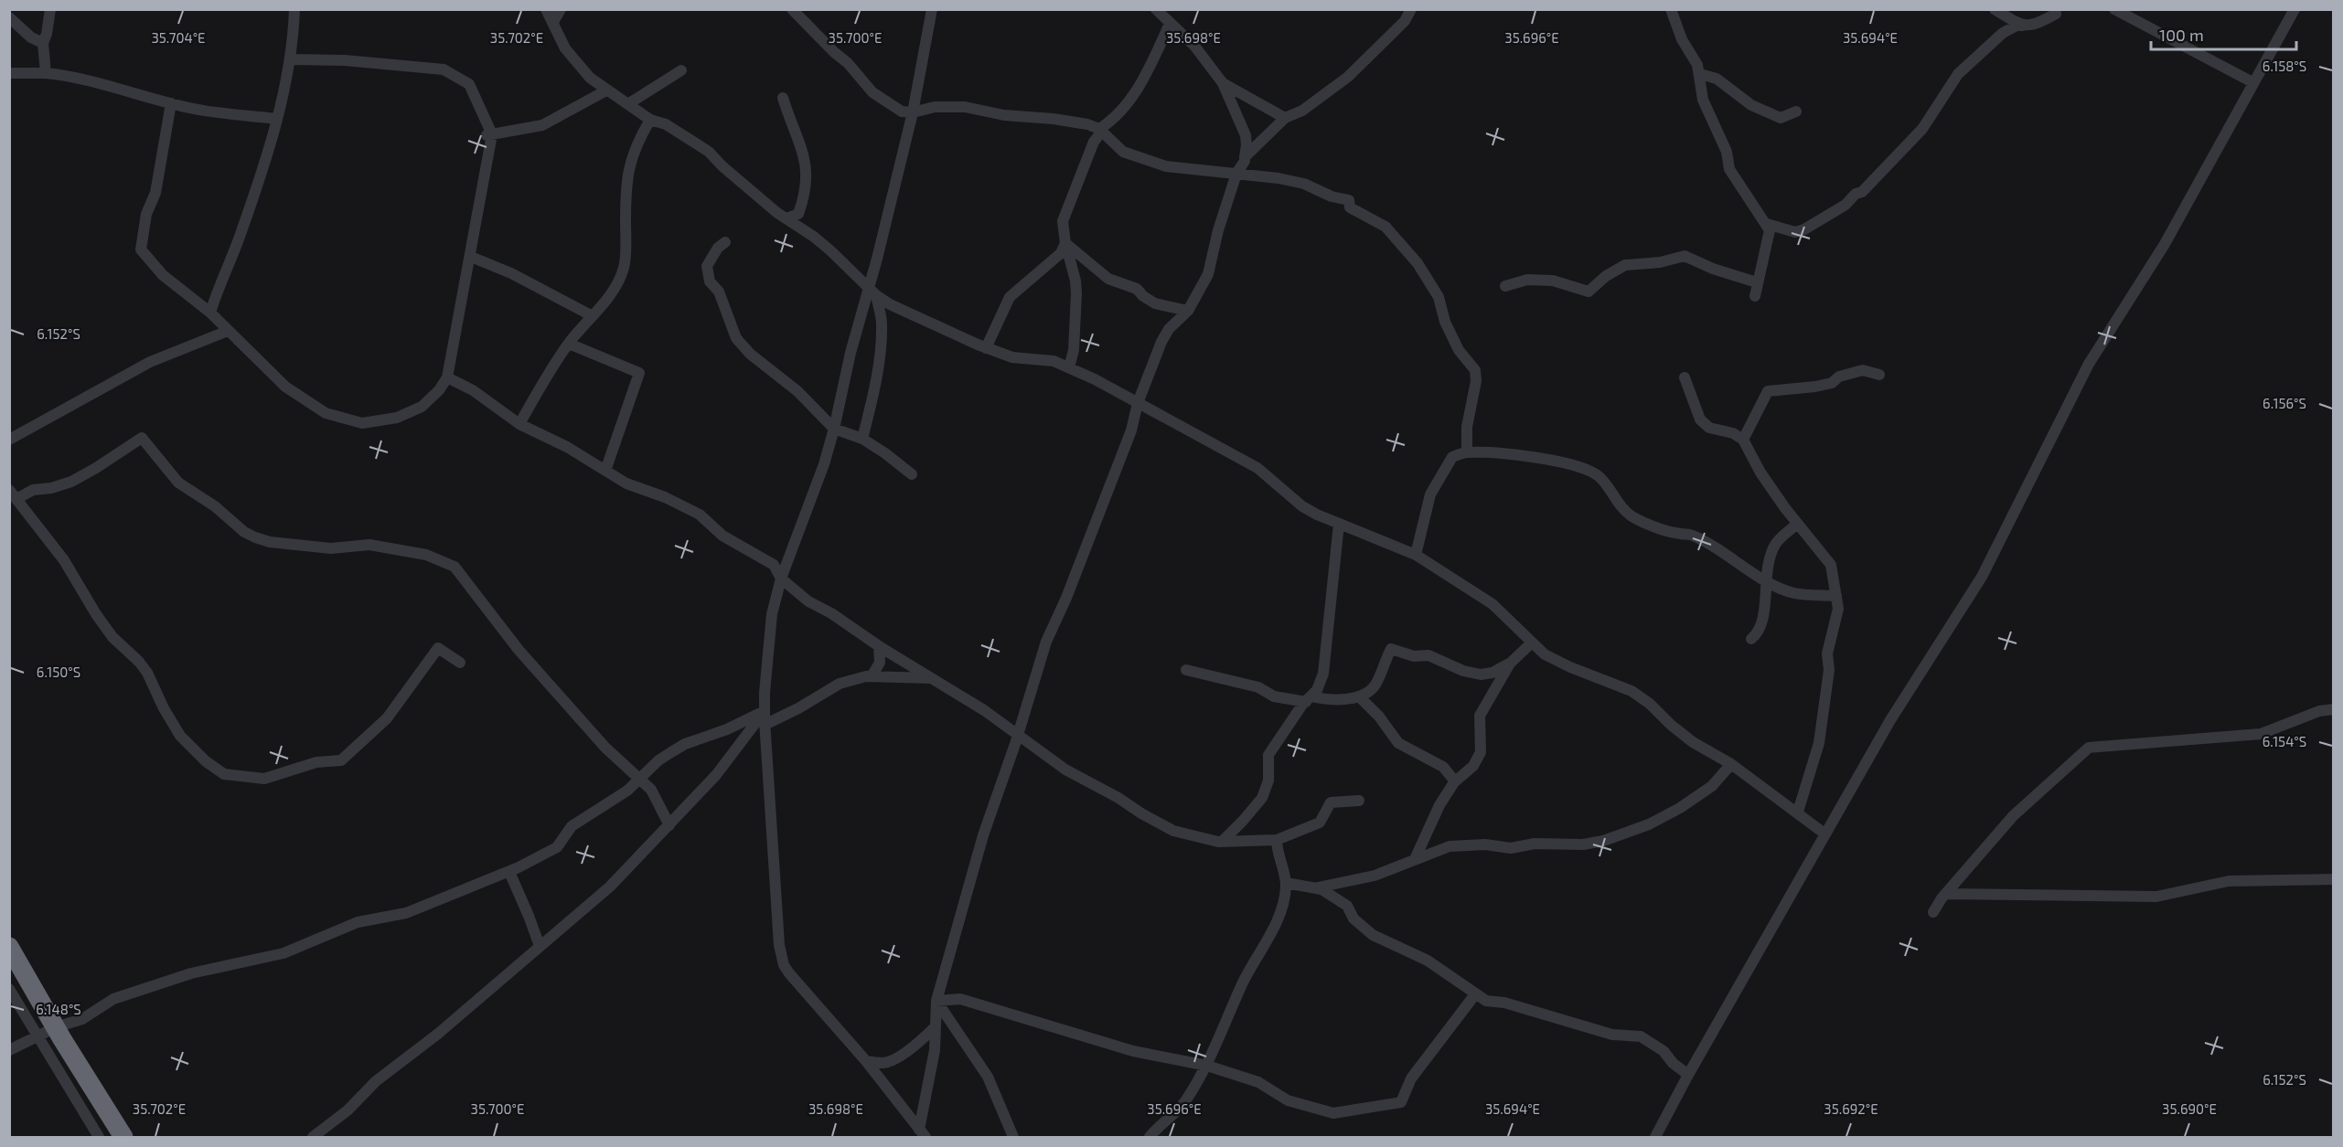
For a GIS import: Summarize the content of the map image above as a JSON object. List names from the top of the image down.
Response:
{
  "scale_bar": "100 m",
  "coordinates": [
    "35.704°E",
    "35.702°E",
    "35.700°E",
    "35.698°E",
    "35.696°E",
    "35.694°E",
    "6.158°S",
    "6.152°S",
    "6.156°S",
    "6.150°S",
    "6.154°S",
    "6.148°S",
    "35.690°E",
    "35.692°E"
  ]
}
